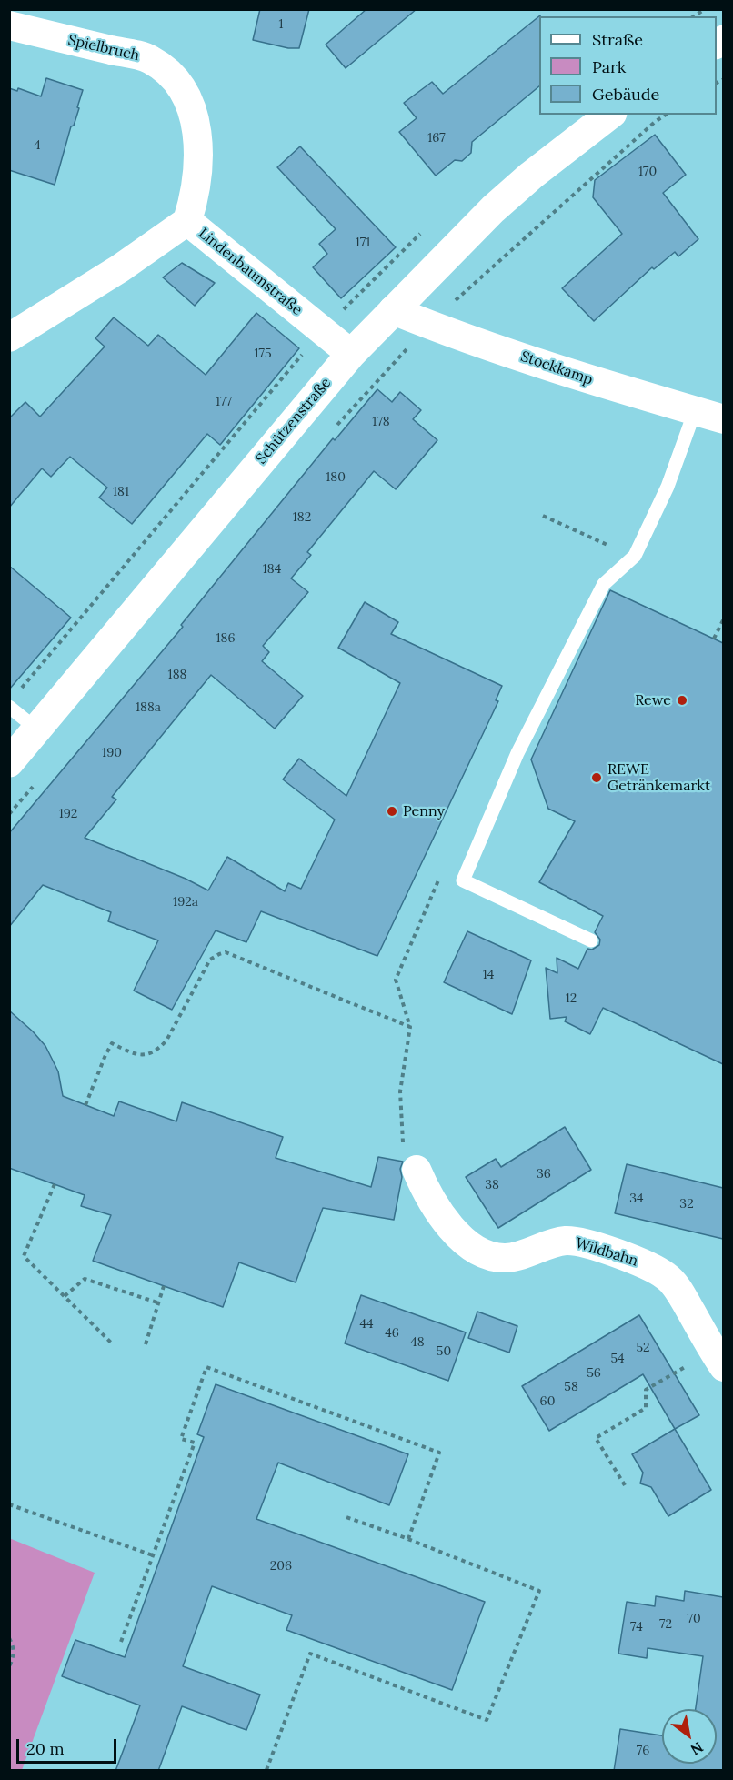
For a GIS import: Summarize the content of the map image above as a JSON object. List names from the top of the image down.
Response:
{
  "streets": {
    "main road": ["Schützenstraße"],
    "street": [
      "Spielbruch",
      "Lindenbaumstraße",
      "Stockkamp",
      "Wildbahn"
    ]
  },
  "crossings": [
    ["Spielbruch", "Lindenbaumstraße"],
    ["Lindenbaumstraße", "Schützenstraße"],
    ["Stockkamp", "Schützenstraße"]
  ],
  "places": ["Rewe", "REWE Getränkemarkt", "Penny"],
  "house_numbers": [
    "1",
    "167",
    "4",
    "170",
    "171",
    "175",
    "177",
    "178",
    "180",
    "181",
    "182",
    "184",
    "186",
    "188",
    "188a",
    "190",
    "192",
    "192a",
    "14",
    "12",
    "36",
    "38",
    "34",
    "32",
    "44",
    "46",
    "48",
    "52",
    "50",
    "54",
    "56",
    "58",
    "60",
    "206",
    "70",
    "72",
    "74",
    "76"
  ],
  "legend": ["Straße", "Park", "Gebäude"],
  "scale_bar": "20 m",
  "north": "bottom right"
}
